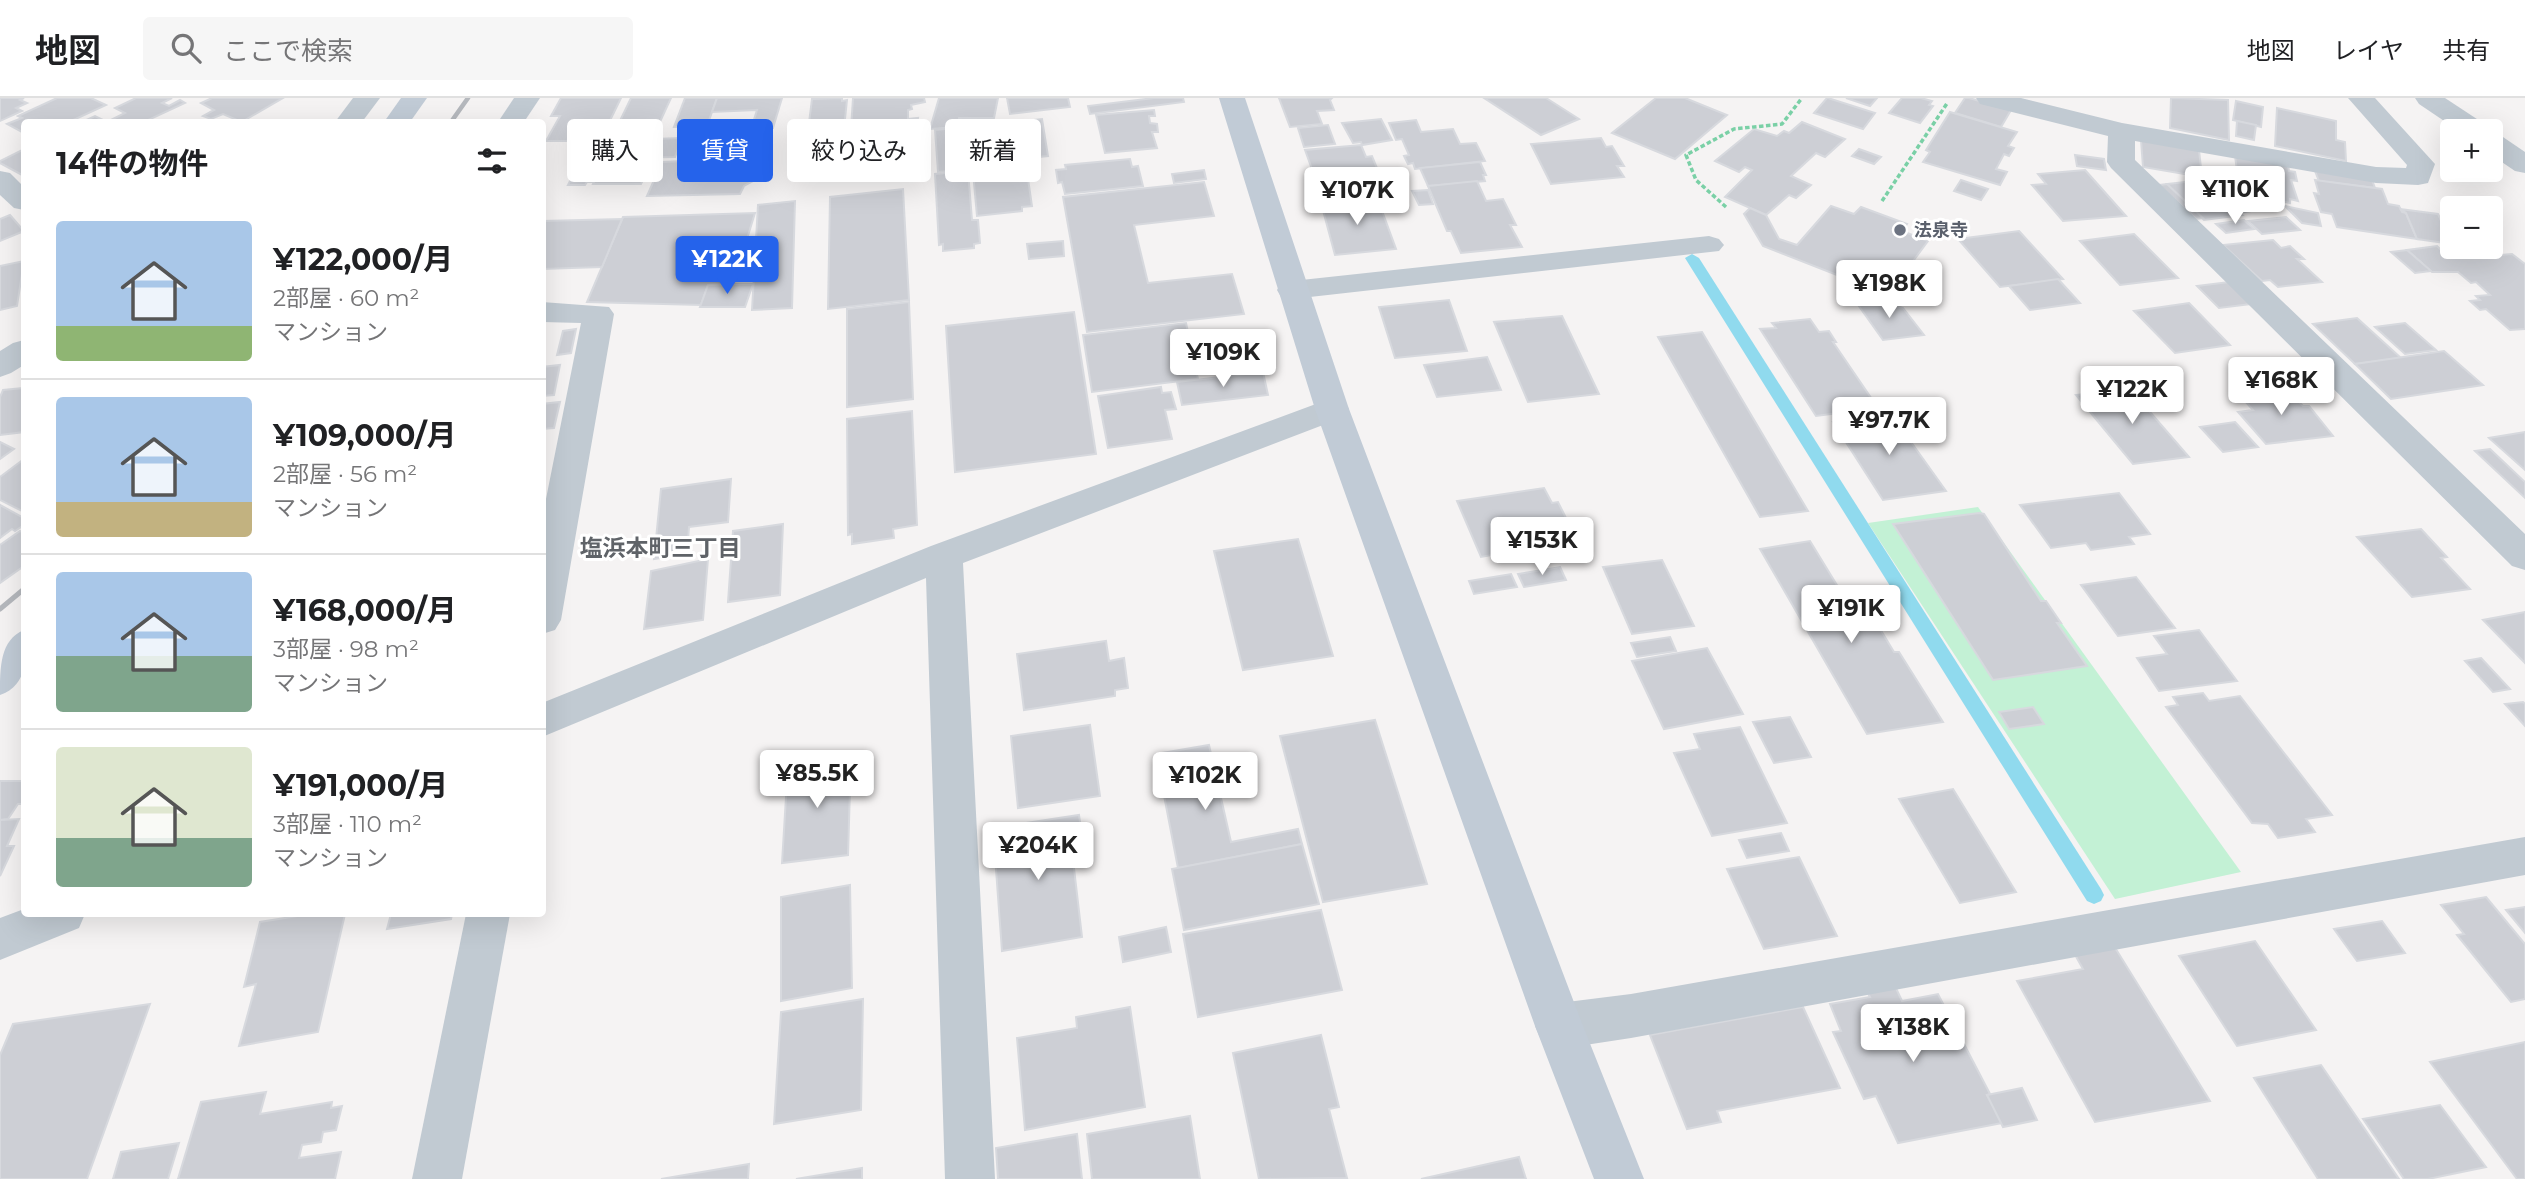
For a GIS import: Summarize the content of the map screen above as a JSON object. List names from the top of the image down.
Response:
{
  "districts": ["塩浜本町三丁目"],
  "places": ["法泉寺"],
  "page": {
    "header": "地図",
    "search": "ここで検索",
    "nav": ["地図", "レイヤ", "共有"],
    "map_buttons": ["+", "−"],
    "chip": [
      "購入",
      "賃貸",
      "絞り込み",
      "新着"
    ],
    "heading": "14件の物件",
    "price": [
      "¥110K",
      "¥107K",
      "¥122K",
      "¥198K",
      "¥109K",
      "¥168K",
      "¥122K",
      "¥97.7K",
      "¥153K",
      "¥191K",
      "¥85.5K",
      "¥102K",
      "¥204K",
      "¥138K"
    ],
    "list": [
      {
        "name": "¥122,000/月",
        "note": "2部屋 · 60 m² · マンション"
      },
      {
        "name": "¥109,000/月",
        "note": "2部屋 · 56 m² · マンション"
      },
      {
        "name": "¥168,000/月",
        "note": "3部屋 · 98 m² · マンション"
      },
      {
        "name": "¥191,000/月",
        "note": "3部屋 · 110 m² · マンション"
      }
    ]
  }
}
